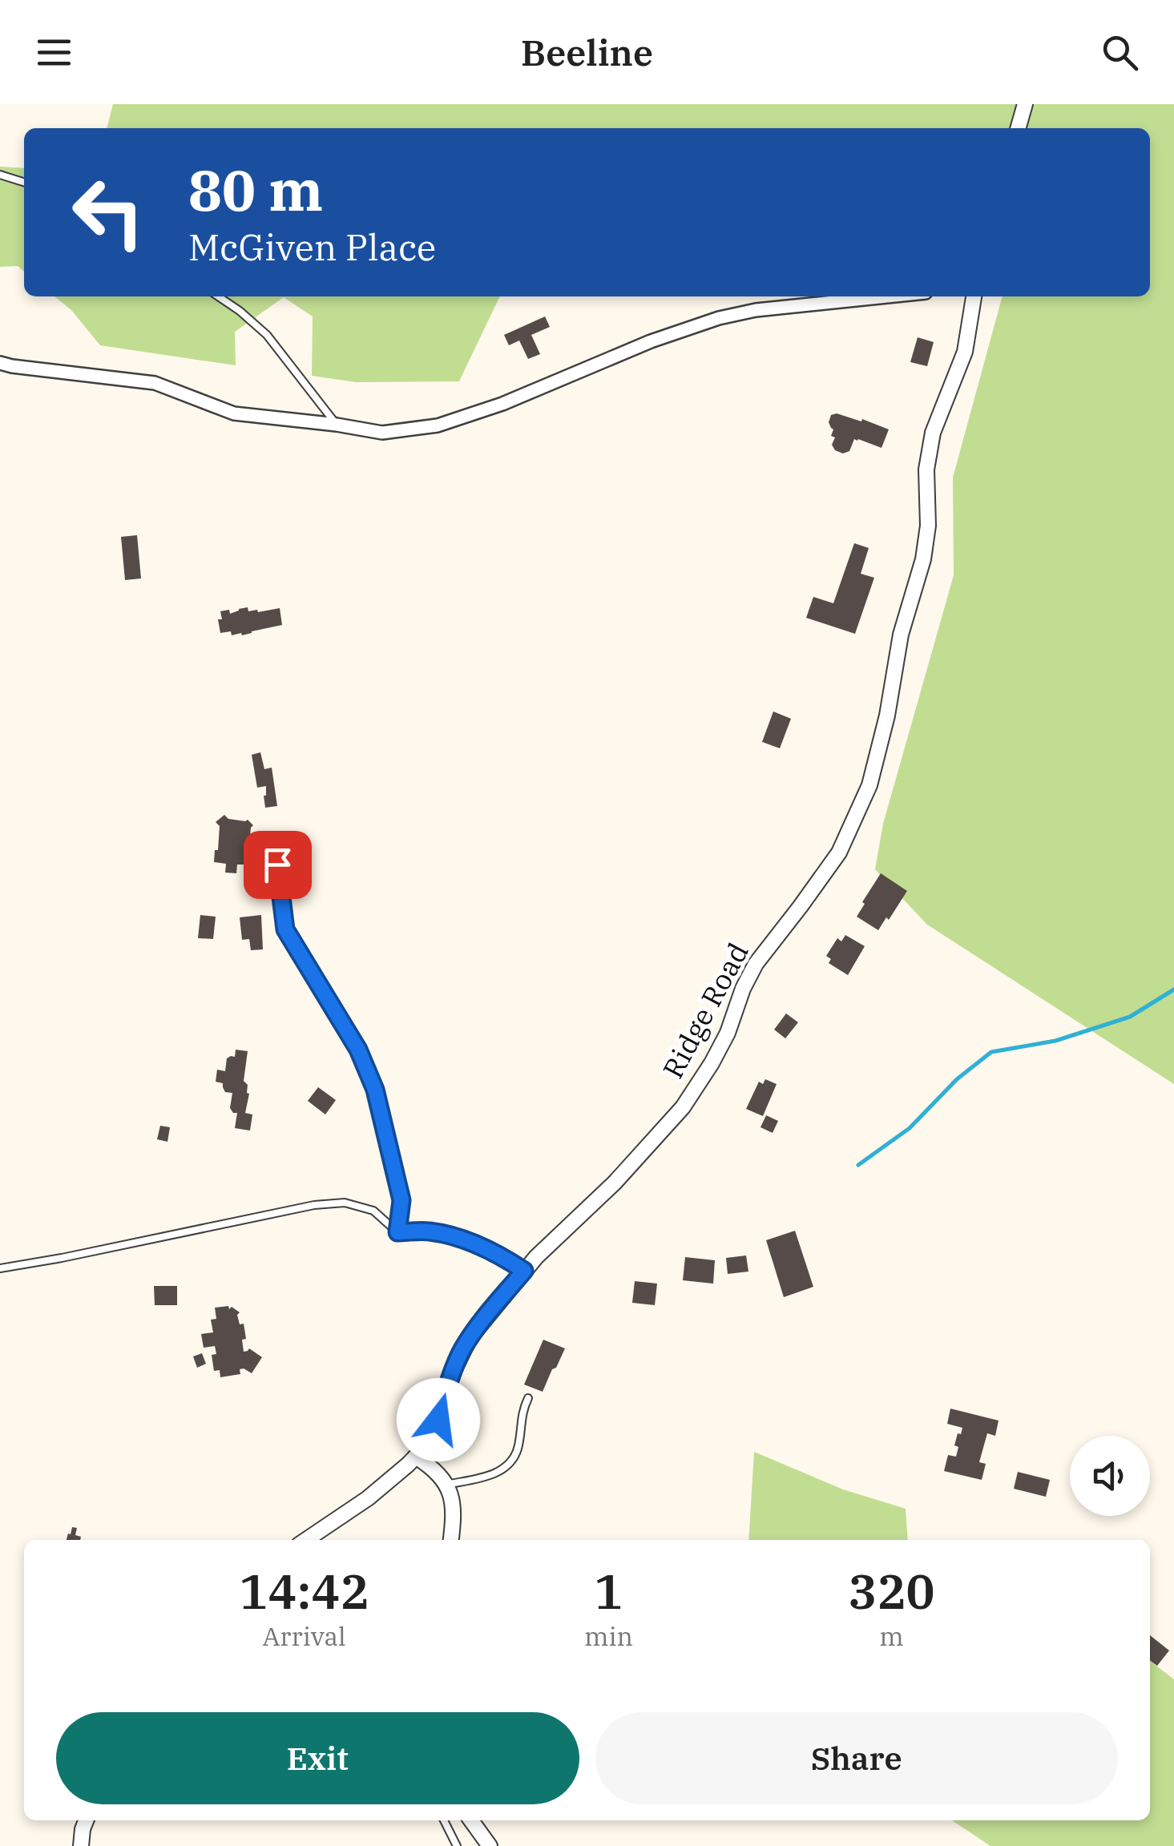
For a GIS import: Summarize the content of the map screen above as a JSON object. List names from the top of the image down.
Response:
{
  "streets": {
    "street": ["Ridge Road"]
  },
  "page": {
    "header": "Beeline",
    "turn": ["80 m", "McGiven Place"],
    "eta": [
      "14:42",
      "Arrival",
      "1",
      "min",
      "320",
      "m"
    ],
    "buttons": ["Exit", "Share"]
  }
}
